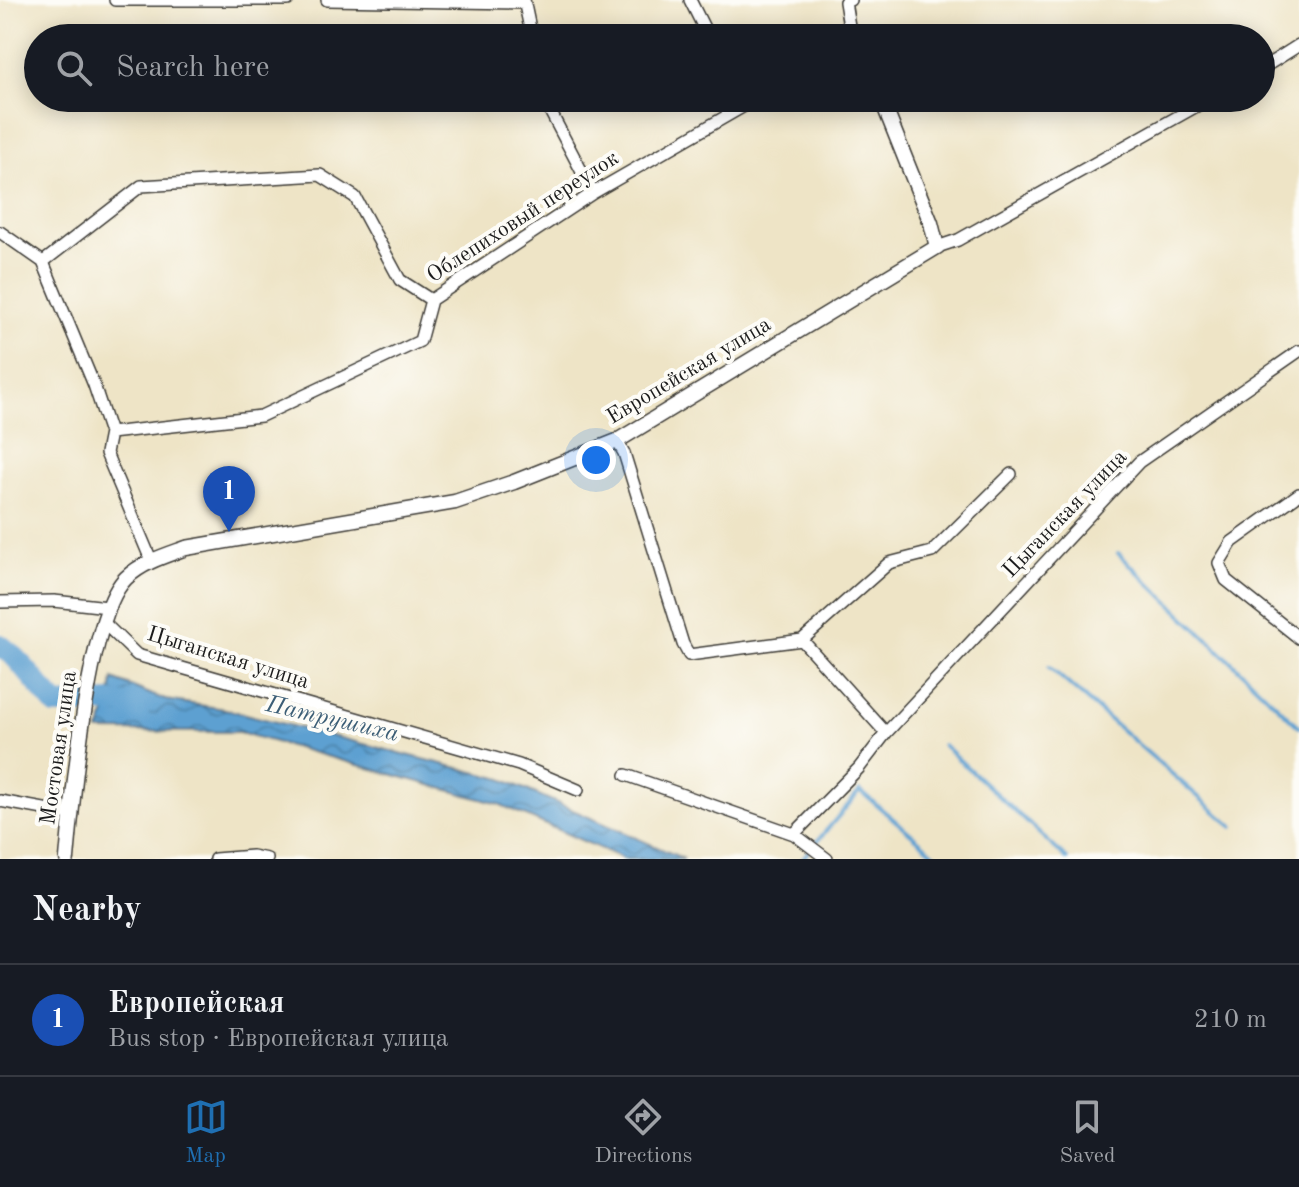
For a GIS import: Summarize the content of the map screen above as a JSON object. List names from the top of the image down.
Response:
{
  "streets": {
    "street": [
      "Облепиховый переулок",
      "Европейская улица",
      "Цыганская улица",
      "Мостовая улица"
    ]
  },
  "crossings": [
    ["Европейская улица", "Цыганская улица"],
    ["Европейская улица", "Мостовая улица"]
  ],
  "water": ["Патрушиха"],
  "page": {
    "search": "Search here",
    "pins": "1",
    "heading": "Nearby",
    "list": [
      {
        "mark": "1",
        "name": "Европейская",
        "note": "Bus stop · Европейская улица",
        "value": "210 m"
      }
    ],
    "nav": ["Map", "Directions", "Saved"]
  }
}
